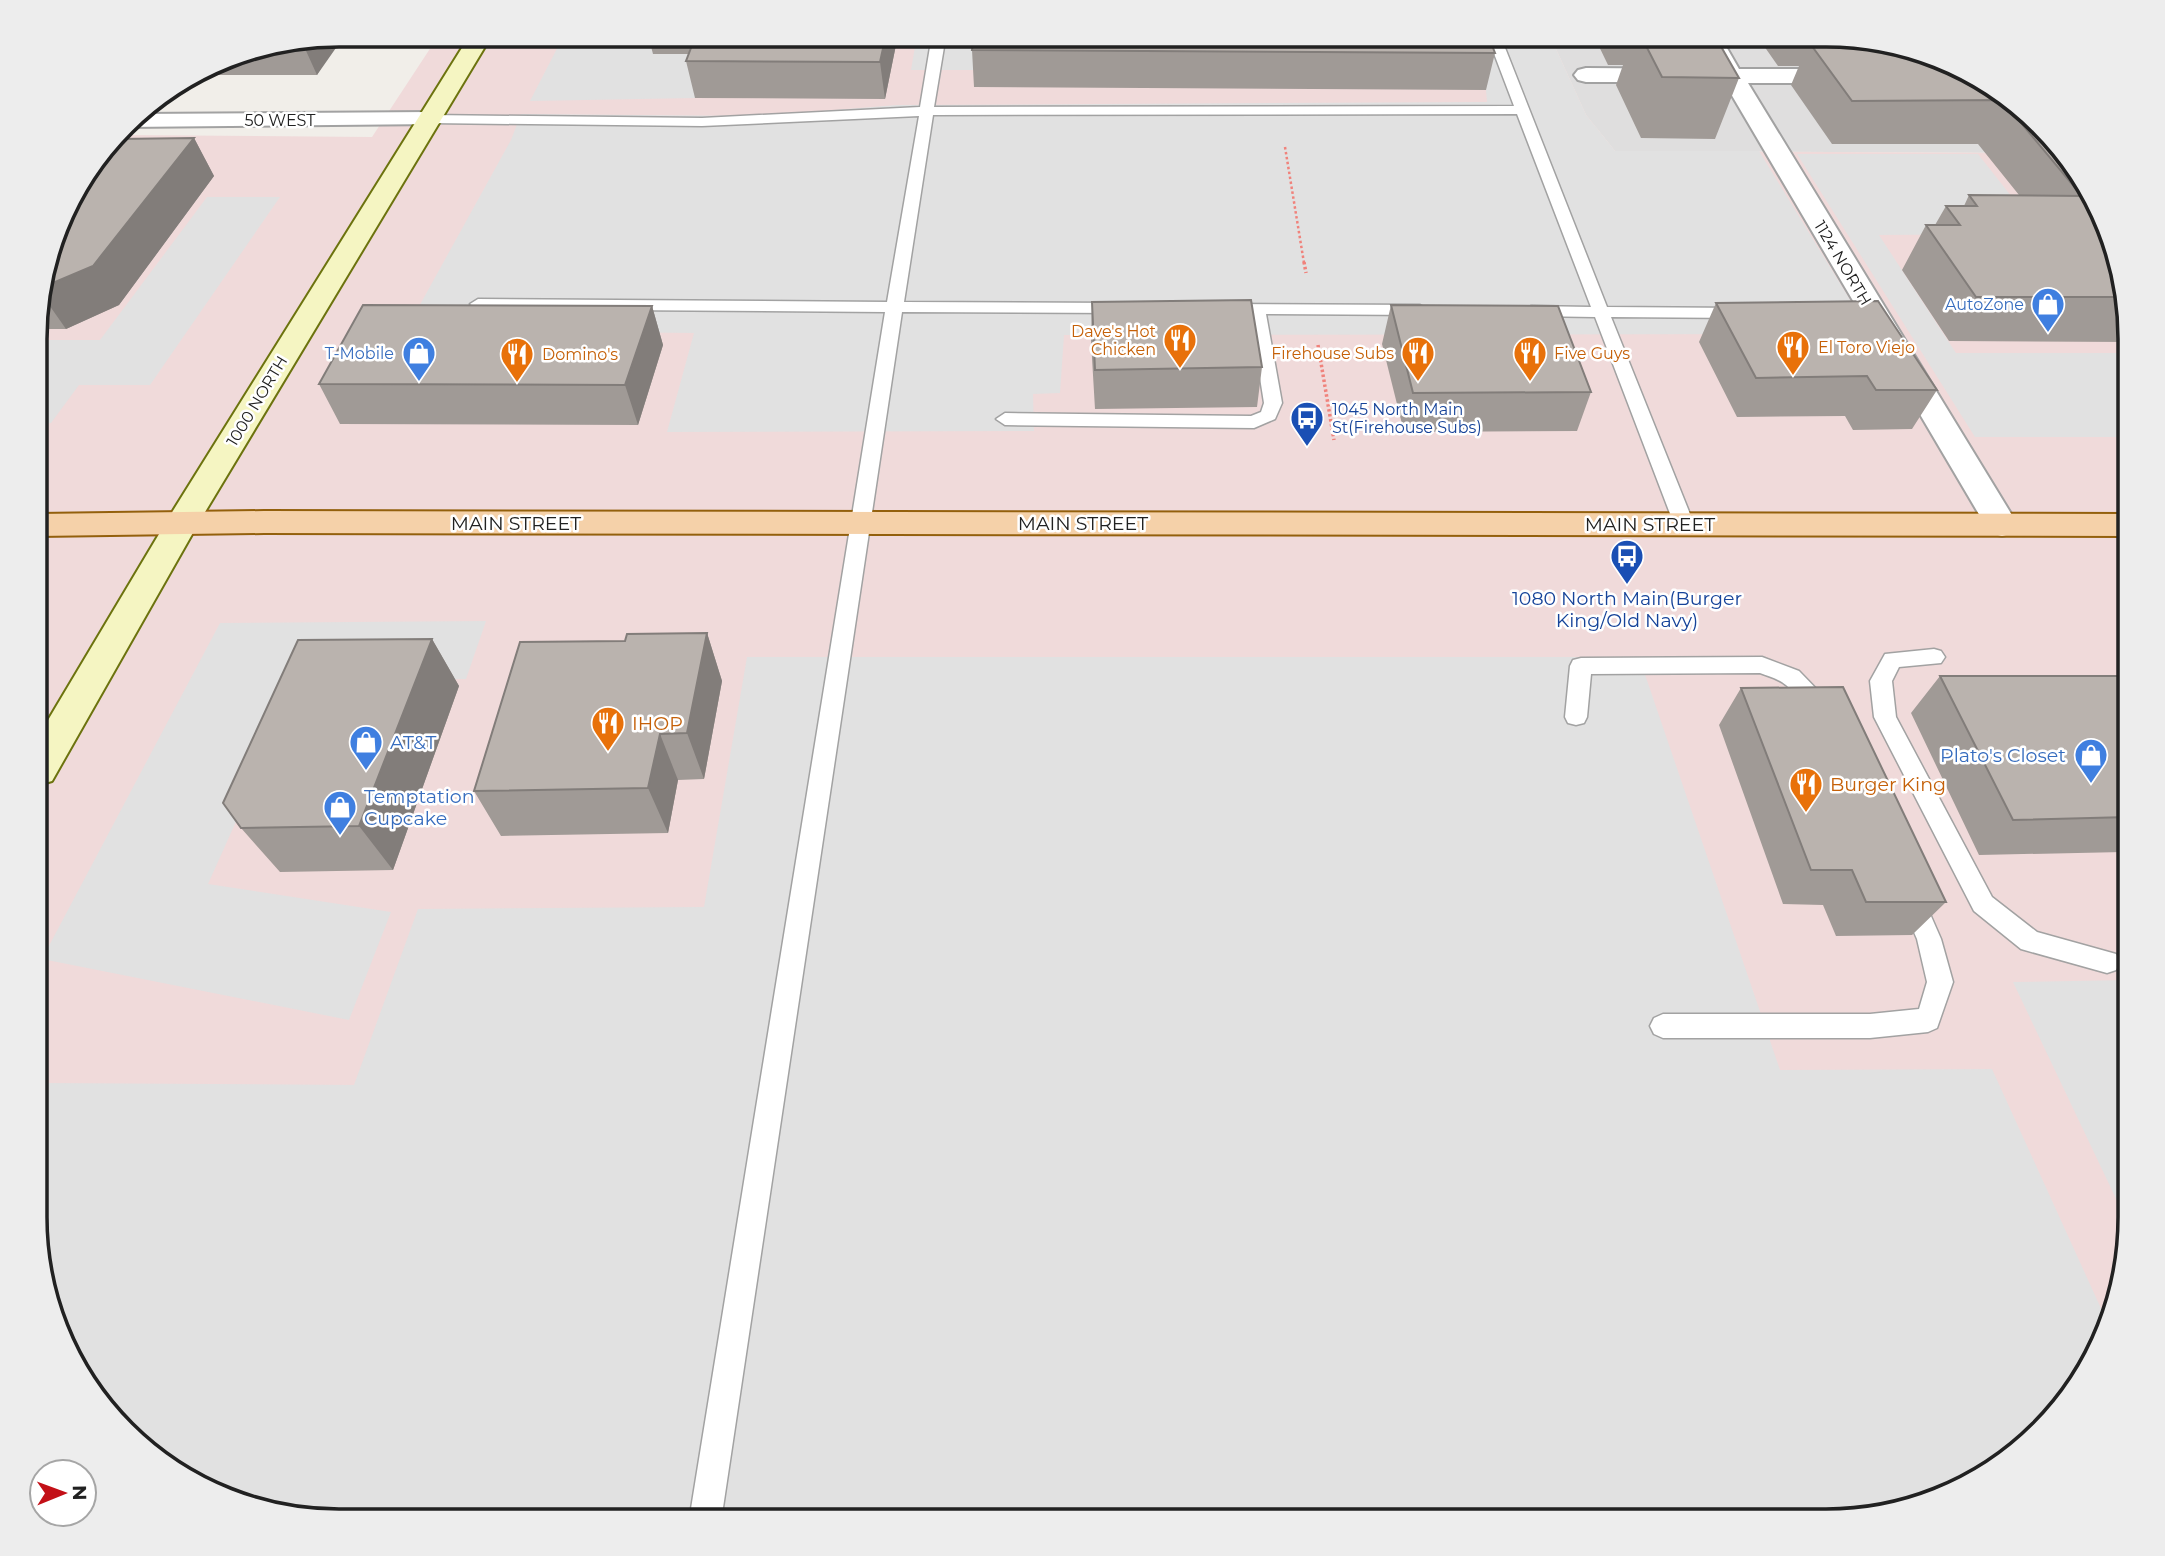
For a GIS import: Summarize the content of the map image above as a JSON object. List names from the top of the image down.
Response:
{
  "streets": {
    "main road": ["MAIN STREET"],
    "street": ["50 WEST", "1124 NORTH", "1000 NORTH"]
  },
  "crossings": [
    ["50 WEST", "1000 NORTH"],
    ["1124 NORTH", "MAIN STREET"],
    ["1000 NORTH", "MAIN STREET"]
  ],
  "places": {
    "shop": [
      "AutoZone",
      "T-Mobile",
      "AT&T",
      "Plato's Closet",
      "Temptation Cupcake"
    ],
    "restaurant": [
      "Dave's Hot Chicken",
      "El Toro Viejo",
      "Firehouse Subs",
      "Five Guys",
      "Domino's",
      "IHOP",
      "Burger King"
    ],
    "bus stop": ["1045 North Main St(Firehouse Subs)", "1080 North Main(Burger King/Old Navy)"]
  },
  "north": "right"
}
